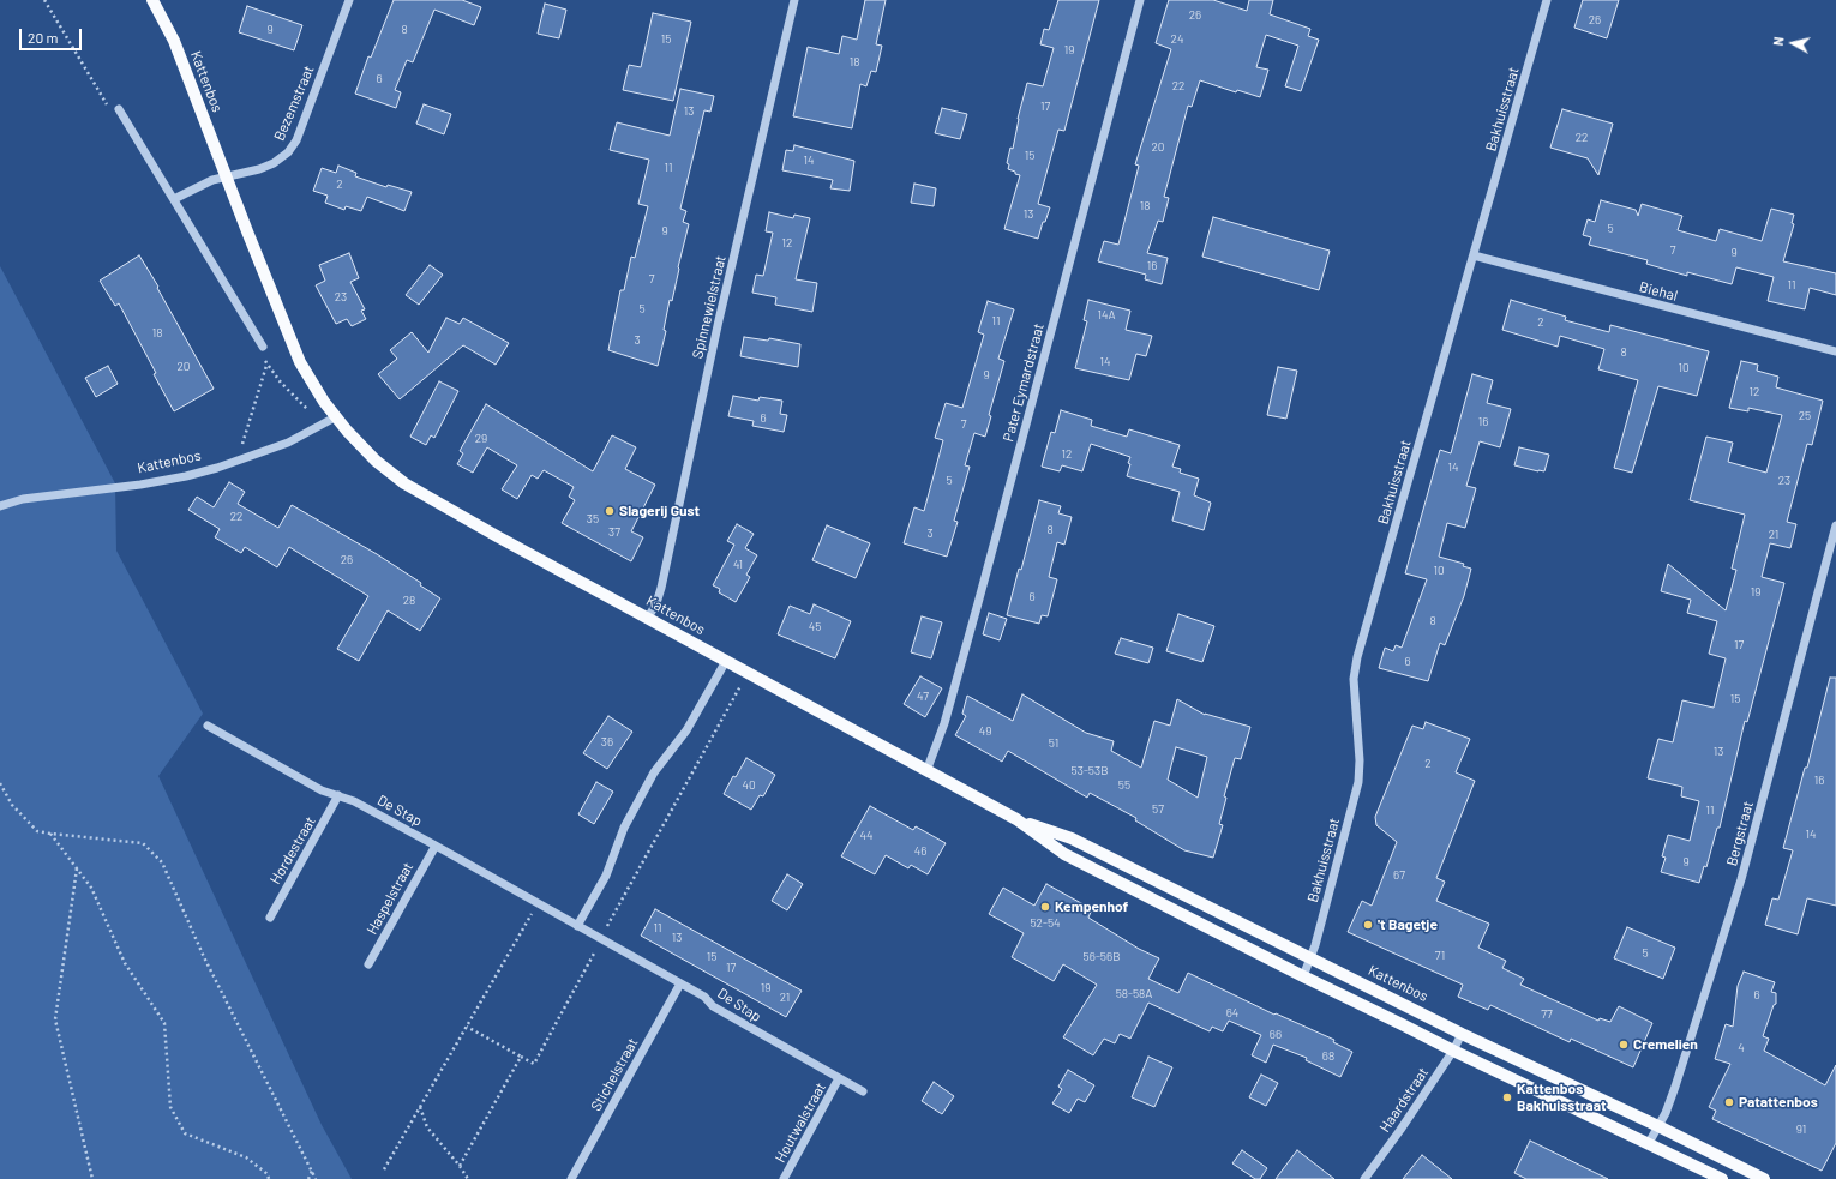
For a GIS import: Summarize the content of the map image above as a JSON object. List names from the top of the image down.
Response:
{
  "streets": {
    "main road": ["Kattenbos"],
    "street": [
      "Bezemstraat",
      "Bakhuisstraat",
      "Biehal",
      "Spinnewielstraat",
      "Pater Eymardstraat",
      "De Stap",
      "Bergstraat",
      "Hordestraat",
      "Haspelstraat",
      "Stichelstraat",
      "Haardstraat",
      "Houtwalstraat"
    ]
  },
  "crossings": [
    ["Kattenbos", "Bezemstraat"],
    ["Kattenbos", "Bakhuisstraat"],
    ["Kattenbos", "Spinnewielstraat"],
    ["Kattenbos", "Pater Eymardstraat"],
    ["Kattenbos", "Bergstraat"],
    ["Kattenbos", "Haardstraat"],
    ["Bakhuisstraat", "Biehal"],
    ["De Stap", "Hordestraat"],
    ["De Stap", "Haspelstraat"],
    ["De Stap", "Stichelstraat"],
    ["De Stap", "Houtwalstraat"]
  ],
  "places": [
    "Slagerij Gust",
    "Kempenhof",
    "'t Bagetje",
    "Cremelien",
    "Kattenbos Bakhuisstraat",
    "Patattenbos"
  ],
  "house_numbers": [
    "26",
    "26",
    "9",
    "8",
    "15",
    "24",
    "19",
    "18",
    "6",
    "22",
    "17",
    "13",
    "22",
    "20",
    "15",
    "14",
    "11",
    "2",
    "18",
    "13",
    "5",
    "9",
    "12",
    "7",
    "9",
    "16",
    "7",
    "11",
    "23",
    "5",
    "14A",
    "11",
    "2",
    "18",
    "3",
    "8",
    "14",
    "20",
    "10",
    "9",
    "12",
    "25",
    "6",
    "16",
    "7",
    "29",
    "12",
    "14",
    "5",
    "23",
    "22",
    "35",
    "8",
    "37",
    "3",
    "21",
    "26",
    "41",
    "10",
    "19",
    "6",
    "28",
    "8",
    "45",
    "17",
    "6",
    "47",
    "15",
    "49",
    "36",
    "51",
    "13",
    "2",
    "53-53B",
    "16",
    "40",
    "55",
    "57",
    "11",
    "14",
    "44",
    "46",
    "9",
    "67",
    "52-54",
    "11",
    "13",
    "5",
    "71",
    "15",
    "56-56B",
    "17",
    "19",
    "58-58A",
    "6",
    "21",
    "64",
    "77",
    "66",
    "4",
    "68",
    "91"
  ],
  "scale_bar": "20 m",
  "north": "left"
}
